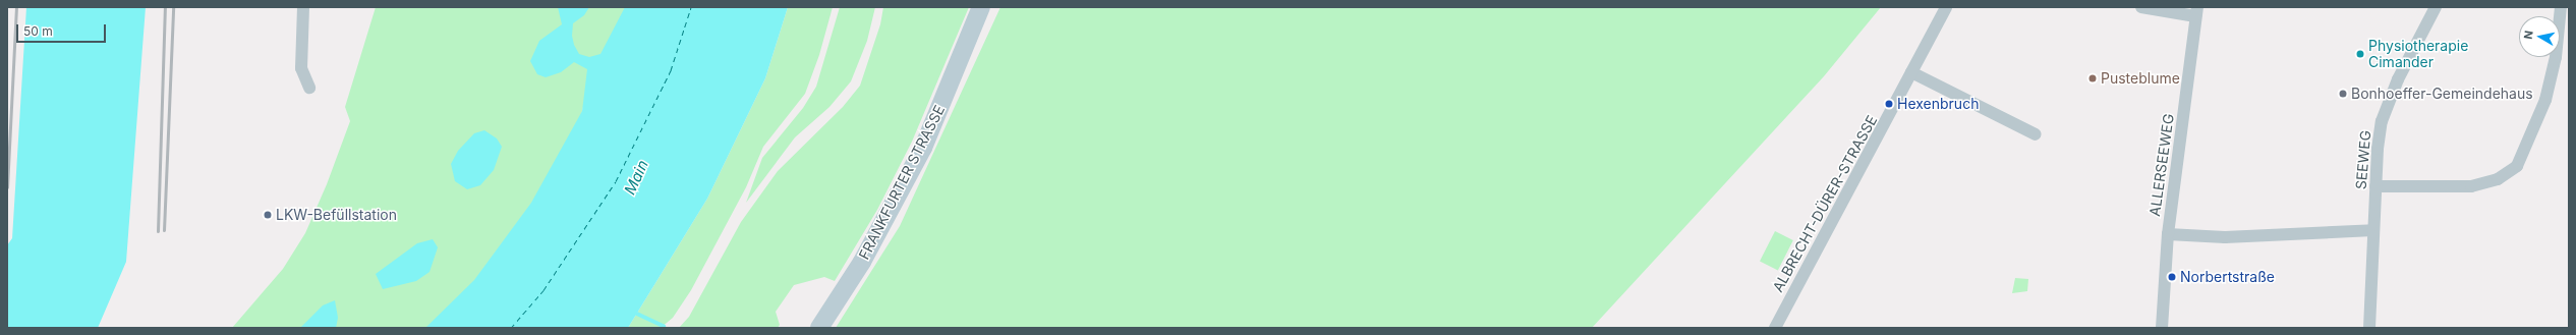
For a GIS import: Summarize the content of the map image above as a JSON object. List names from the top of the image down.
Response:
{
  "streets": {
    "main road": ["FRANKFURTER STRASSE"],
    "street": ["SEEWEG", "ALLERSEEWEG", "ALBRECHT-DÜRER-STRASSE"]
  },
  "water": ["Main"],
  "places": [
    "Physiotherapie Cimander",
    "Pusteblume",
    "Bonhoeffer-Gemeindehaus",
    "Hexenbruch",
    "LKW-Befüllstation",
    "Norbertstraße"
  ],
  "scale_bar": "50 m",
  "north": "left"
}
